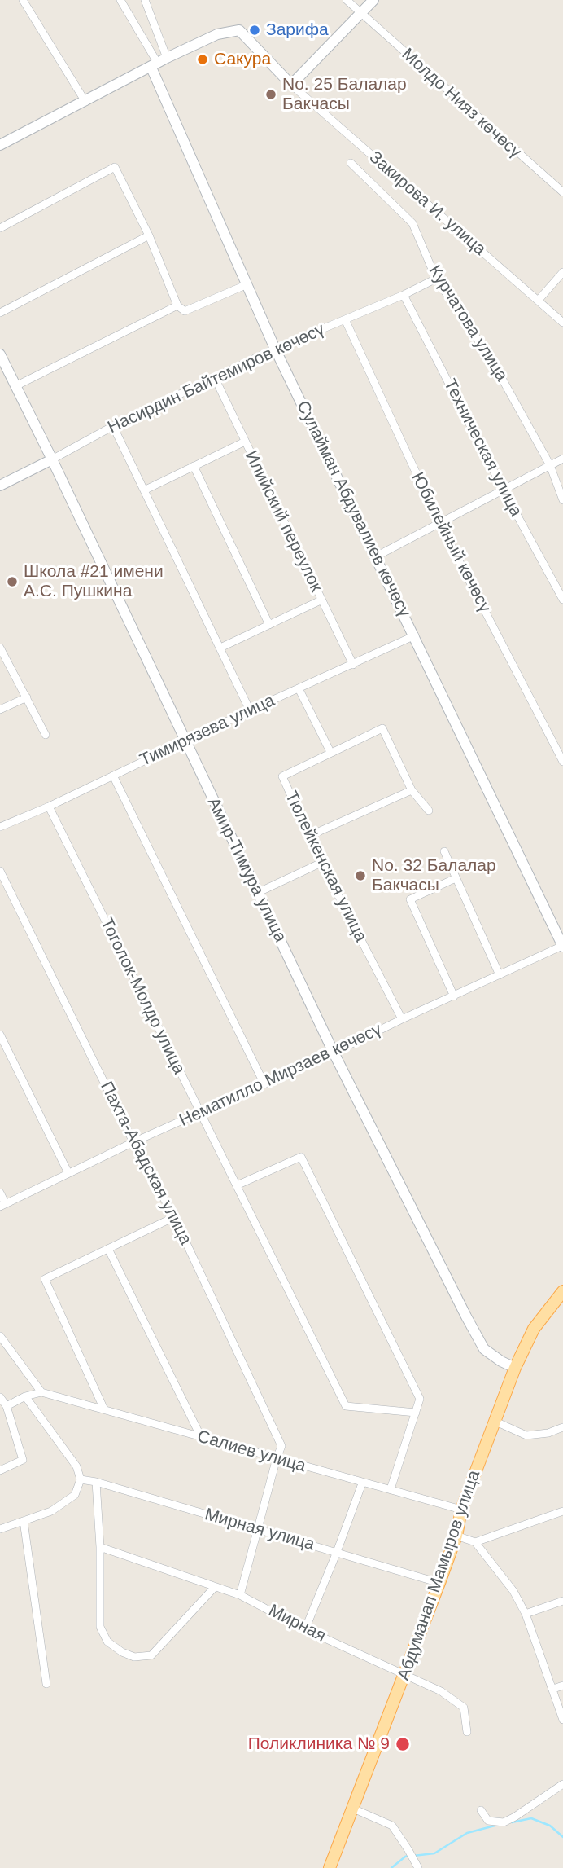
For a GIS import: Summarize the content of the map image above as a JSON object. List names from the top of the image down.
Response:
{
  "streets": {
    "main road": [
      "Насирдин Байтемиров көчөсү",
      "Сулайман Абдувалиев көчөсү",
      "Амир-Тимура улица",
      "Абдуманап Мамыров улица"
    ],
    "street": [
      "Молдо Нияз көчөсү",
      "Закирова И. улица",
      "Курчатова улица",
      "Техническая улица",
      "Илийский переулок",
      "Юбилейный көчөсү",
      "Тимирязева улица",
      "Тюлейкенская улица",
      "Тоголок-Молдо улица",
      "Нематилло Мирзаев көчөсү",
      "Пахта-Абадская улица",
      "Салиев улица",
      "Мирная улица",
      "Мирная"
    ]
  },
  "crossings": [
    ["Курчатова улица", "Насирдин Байтемиров көчөсү"],
    ["Насирдин Байтемиров көчөсү", "Техническая улица"],
    ["Насирдин Байтемиров көчөсү", "Сулайман Абдувалиев көчөсү"],
    ["Насирдин Байтемиров көчөсү", "Илийский переулок"],
    ["Насирдин Байтемиров көчөсү", "Юбилейный көчөсү"],
    ["Насирдин Байтемиров көчөсү", "Амир-Тимура улица"],
    ["Сулайман Абдувалиев көчөсү", "Тимирязева улица"],
    ["Сулайман Абдувалиев көчөсү", "Нематилло Мирзаев көчөсү"],
    ["Илийский переулок", "Тимирязева улица"],
    ["Тимирязева улица", "Амир-Тимура улица"],
    ["Тимирязева улица", "Тоголок-Молдо улица"],
    ["Тюлейкенская улица", "Нематилло Мирзаев көчөсү"],
    ["Амир-Тимура улица", "Нематилло Мирзаев көчөсү"],
    ["Амир-Тимура улица", "Абдуманап Мамыров улица"],
    ["Тоголок-Молдо улица", "Нематилло Мирзаев көчөсү"],
    ["Нематилло Мирзаев көчөсү", "Пахта-Абадская улица"],
    ["Пахта-Абадская улица", "Салиев улица"],
    ["Пахта-Абадская улица", "Мирная улица"],
    ["Пахта-Абадская улица", "Мирная"],
    ["Салиев улица", "Абдуманап Мамыров улица"],
    ["Мирная улица", "Абдуманап Мамыров улица"],
    ["Абдуманап Мамыров улица", "Мирная"]
  ],
  "places": [
    "Зарифа",
    "Сакура",
    "No. 25 Балалар Бакчасы",
    "Школа #21 имени А.С. Пушкина",
    "No. 32 Балалар Бакчасы",
    "Поликлиника № 9"
  ]
}
